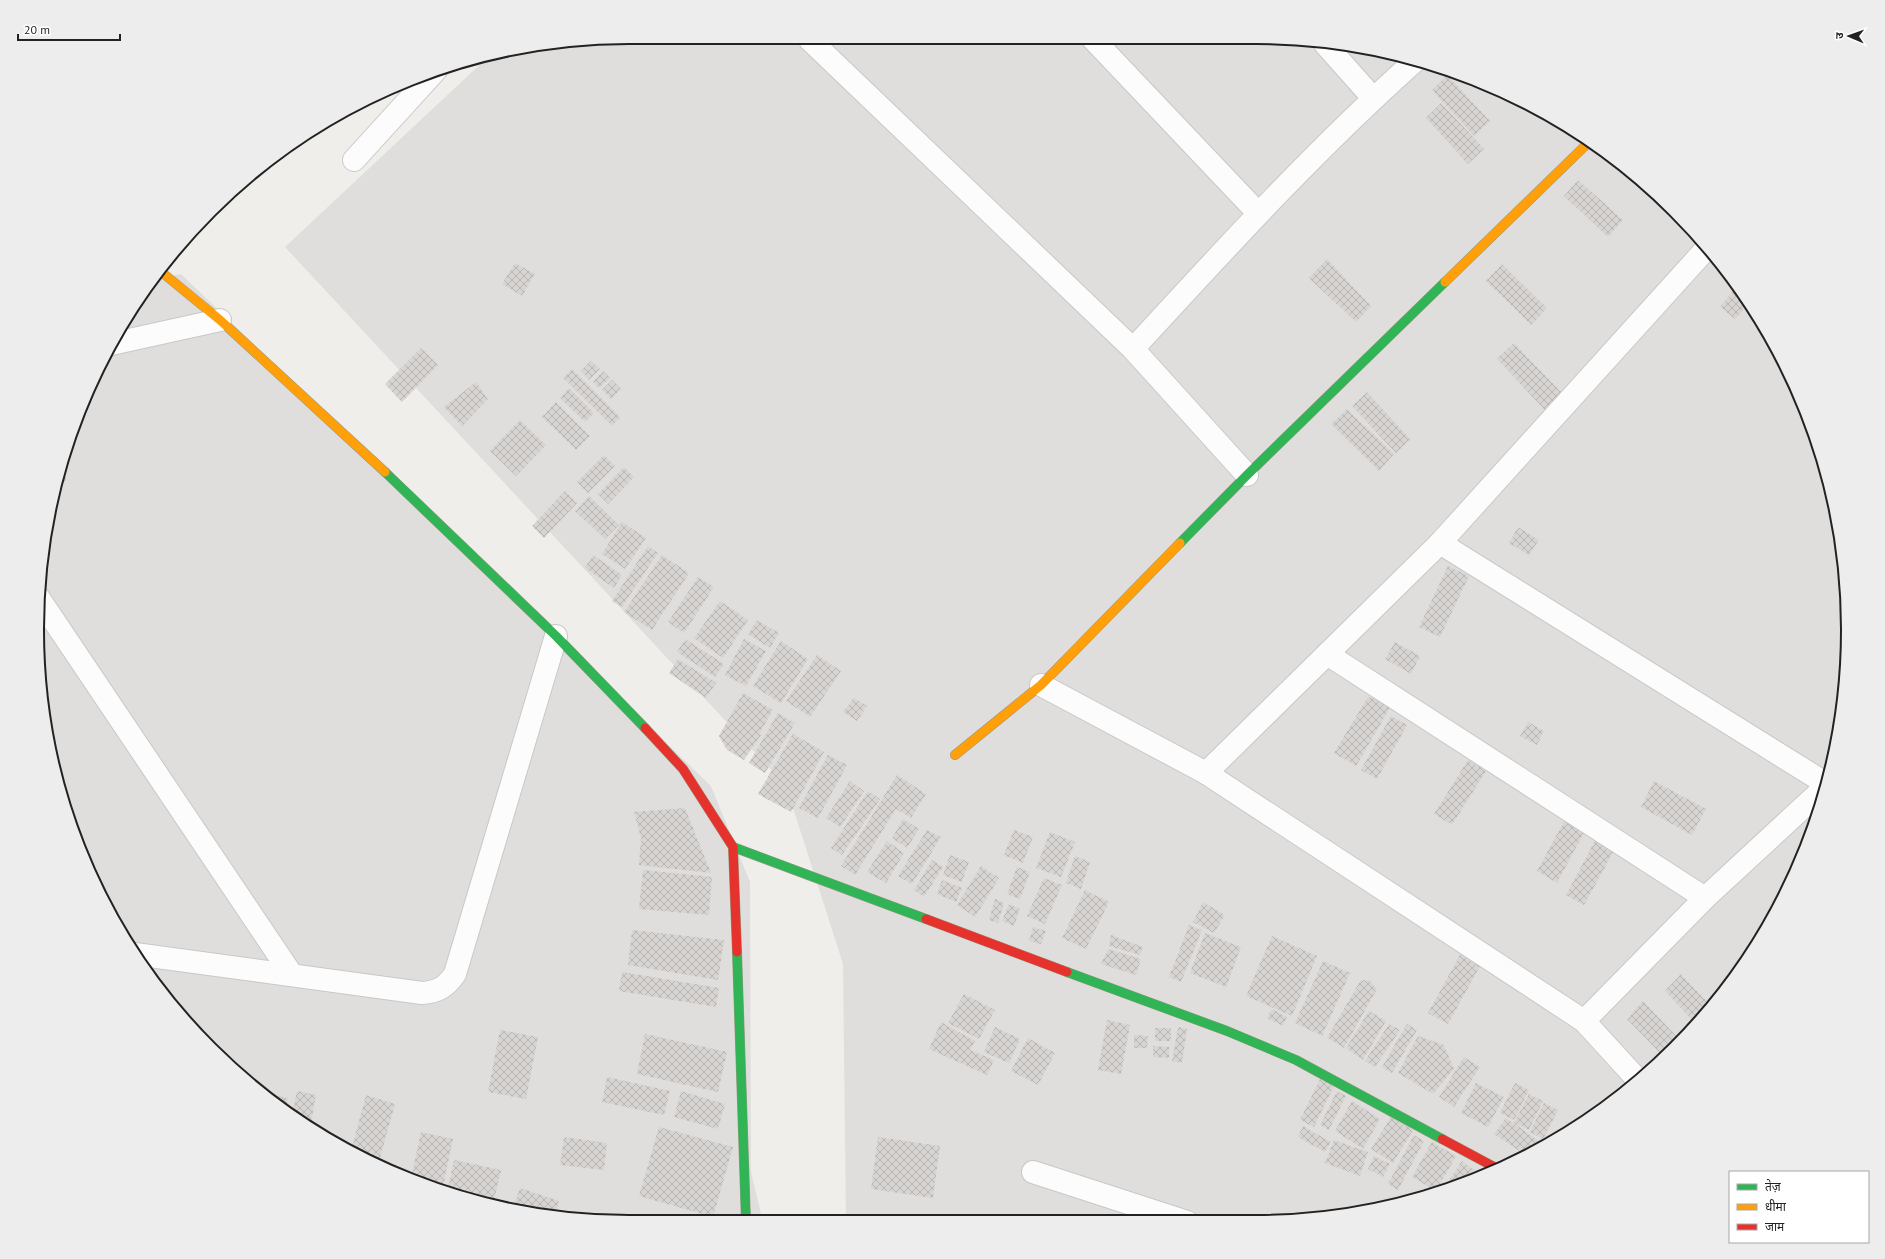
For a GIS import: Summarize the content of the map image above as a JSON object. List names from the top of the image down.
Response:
{
  "legend": ["तेज़", "धीमा", "जाम"],
  "scale_bar": "20 m",
  "north": "left"
}
